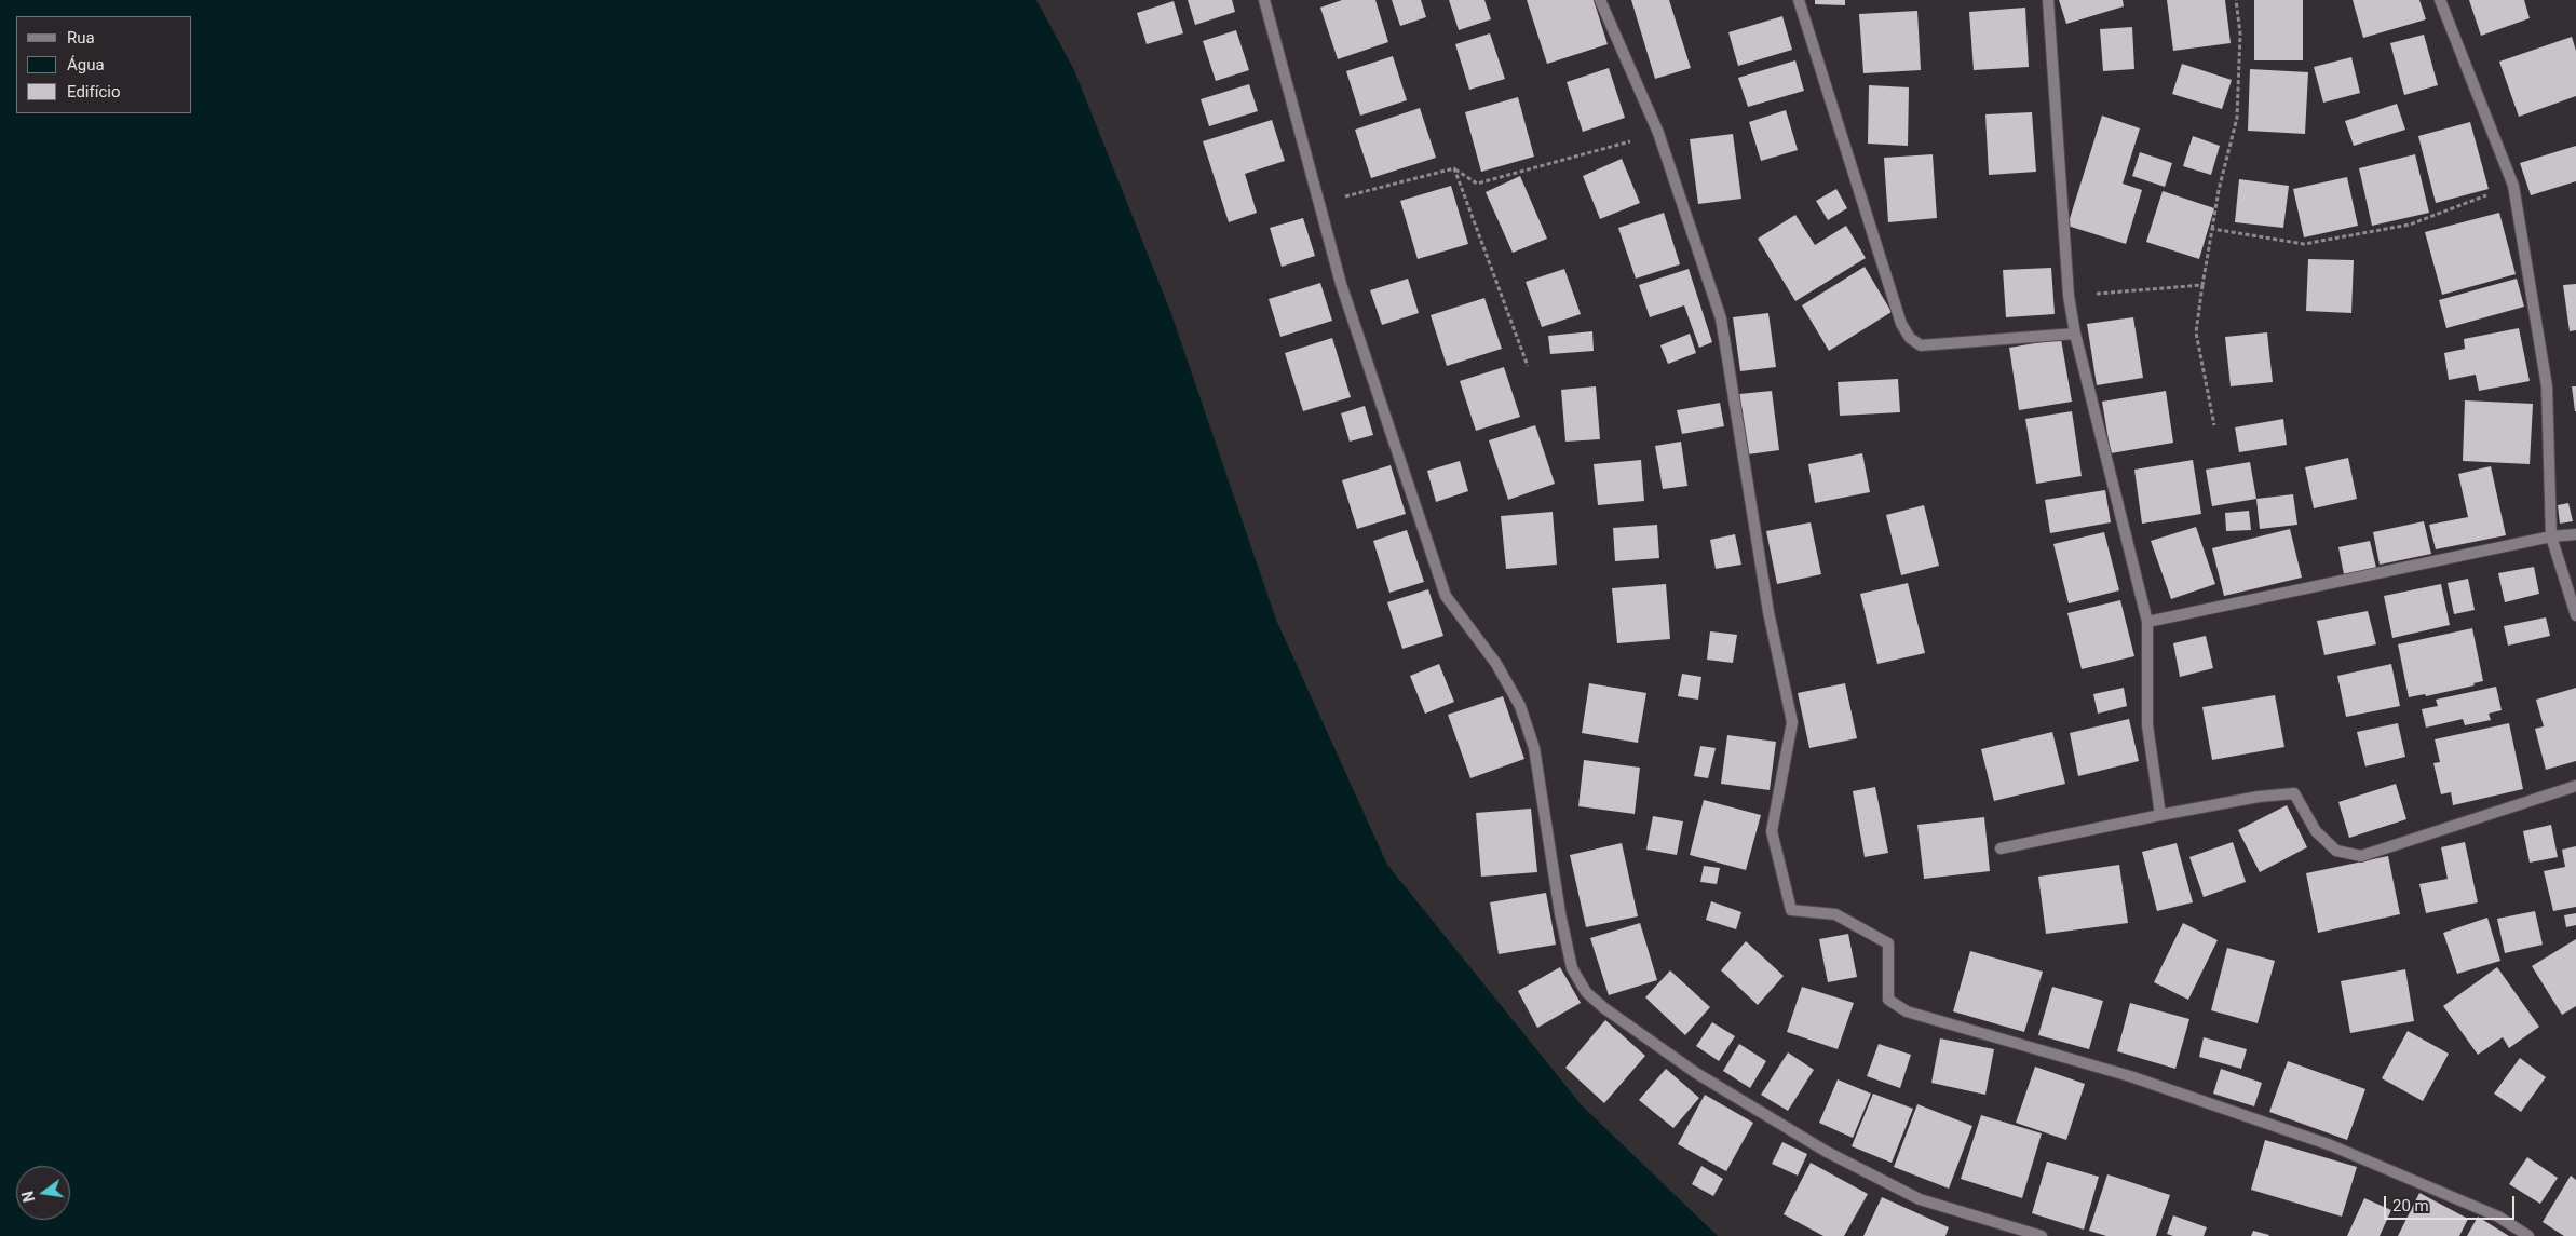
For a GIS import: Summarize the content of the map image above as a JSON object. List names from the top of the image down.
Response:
{
  "legend": ["Rua", "Água", "Edifício"],
  "scale_bar": "20 m",
  "north": "left"
}
